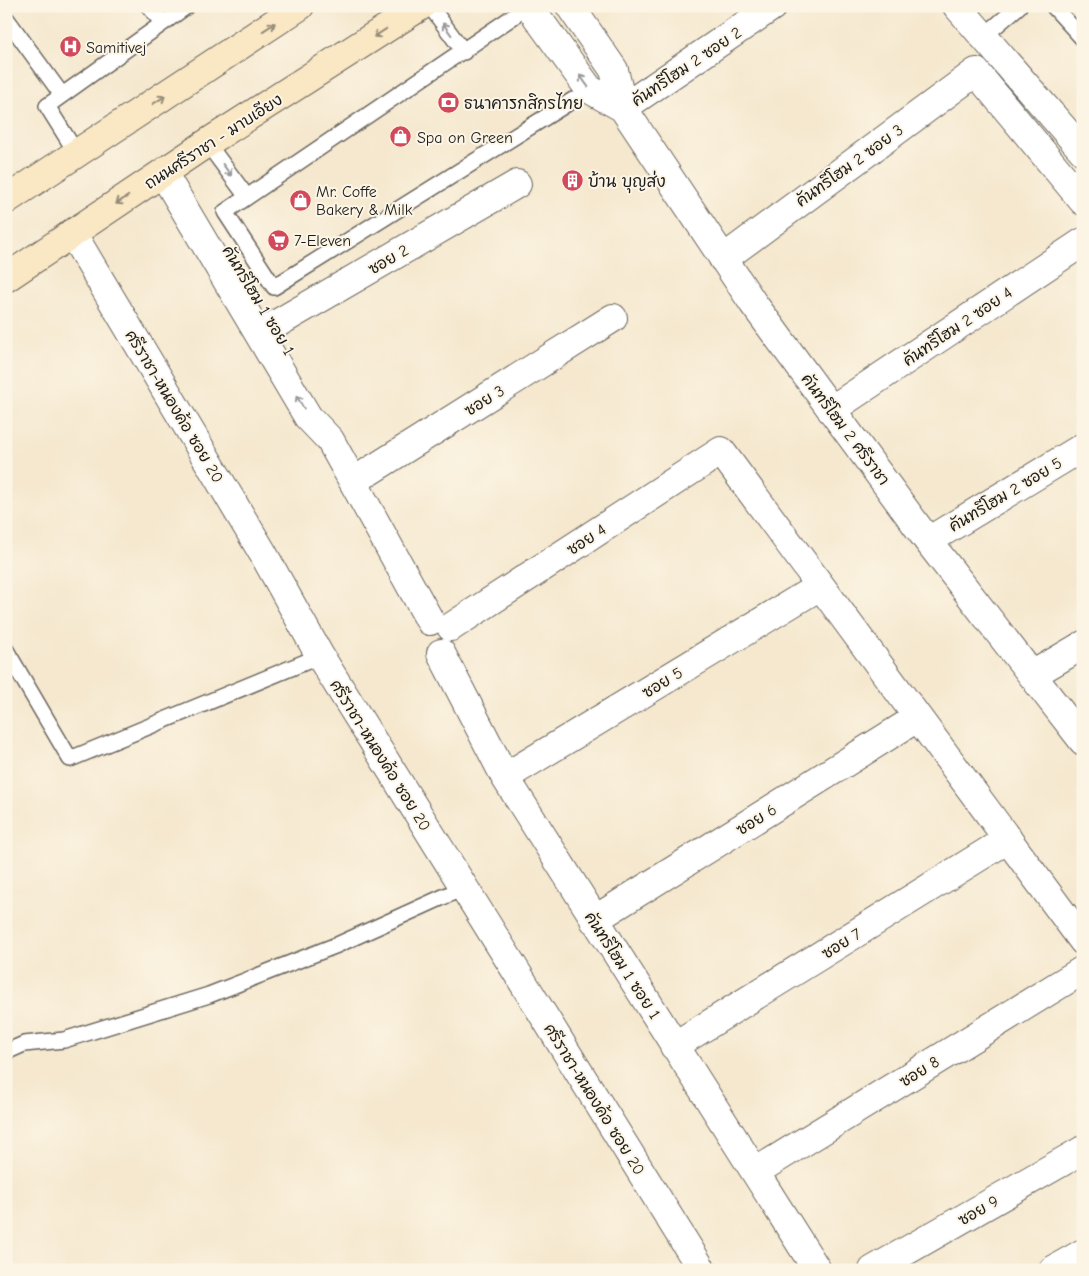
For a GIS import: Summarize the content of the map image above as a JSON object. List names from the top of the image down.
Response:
{
  "streets": {
    "main road": ["ถนนศรีราชา - มาบเอียง"],
    "street": [
      "คันทรีโฮม 2 ซอย 2",
      "คันทรีโฮม 2 ซอย 3",
      "ซอย 2",
      "คันทรีโฮม 1 ซอย 1",
      "คันทรีโฮม 2 ซอย 4",
      "ซอย 3",
      "ศรีราชา-หนองค้อ ซอย 20",
      "คันทรีโฮม 2 ศรีราชา",
      "คันทรีโฮม 2 ซอย 5",
      "ซอย 4",
      "ซอย 5",
      "ซอย 6",
      "ซอย 7",
      "ซอย 8",
      "ซอย 9"
    ]
  },
  "crossings": [
    ["คันทรีโฮม 2 ซอย 2", "คันทรีโฮม 2 ศรีราชา"],
    ["ถนนศรีราชา - มาบเอียง", "คันทรีโฮม 1 ซอย 1"],
    ["ถนนศรีราชา - มาบเอียง", "ศรีราชา-หนองค้อ ซอย 20"],
    ["คันทรีโฮม 2 ซอย 3", "คันทรีโฮม 2 ศรีราชา"],
    ["ซอย 2", "คันทรีโฮม 1 ซอย 1"],
    ["คันทรีโฮม 1 ซอย 1", "ซอย 3"],
    ["คันทรีโฮม 1 ซอย 1", "ซอย 4"],
    ["คันทรีโฮม 1 ซอย 1", "ซอย 5"],
    ["คันทรีโฮม 1 ซอย 1", "ซอย 6"],
    ["คันทรีโฮม 1 ซอย 1", "ซอย 7"],
    ["คันทรีโฮม 1 ซอย 1", "ซอย 8"],
    ["คันทรีโฮม 2 ซอย 4", "คันทรีโฮม 2 ศรีราชา"],
    ["คันทรีโฮม 2 ศรีราชา", "คันทรีโฮม 2 ซอย 5"],
    ["ซอย 4", "ซอย 5"]
  ],
  "places": {
    "hospital": ["Samitivej"],
    "bank": ["ธนาคารกสิกรไทย"],
    "shop": ["Spa on Green", "Mr. Coffe Bakery & Milk"],
    "building": ["บ้าน บุญส่ง"],
    "supermarket": ["7-Eleven"]
  }
}
